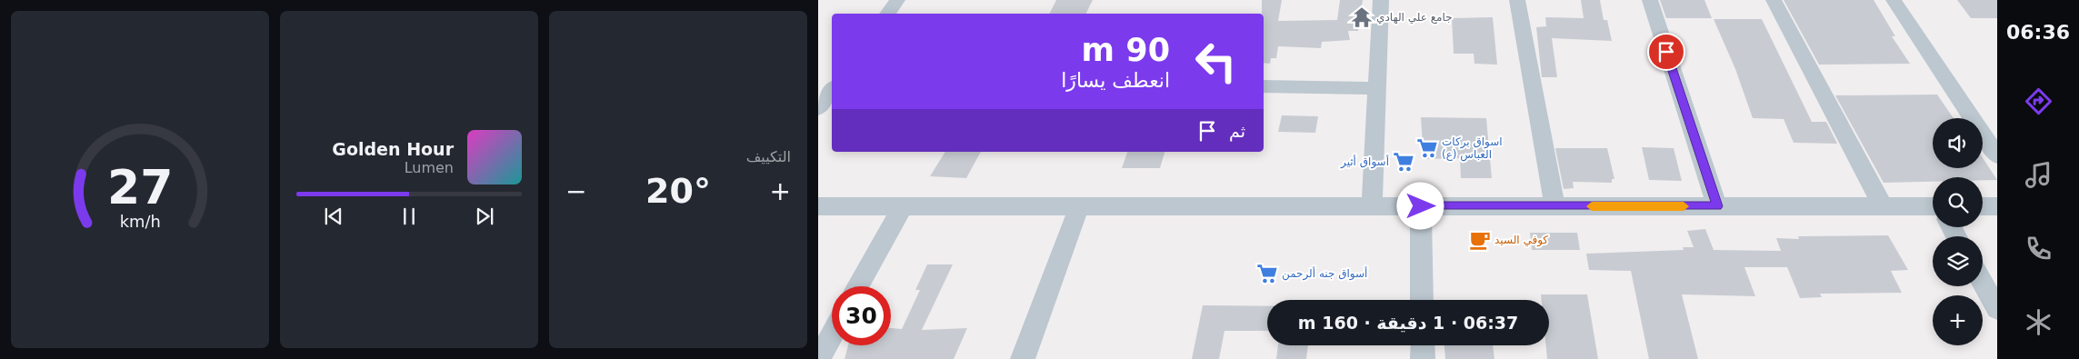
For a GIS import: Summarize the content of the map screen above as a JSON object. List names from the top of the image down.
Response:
{
  "places": {
    "temple": ["جامع علي الهادي"],
    "supermarket": ["اسواق بركات العباس (ع)", "أسواق أثير", "أسواق جنه ألرحمن"],
    "cafe": ["كوفي السيد"]
  },
  "page": {
    "tabs": "06:36",
    "tile": "التكييف",
    "turn": ["90 m", "انعطف يسارًا"],
    "then": "ثم",
    "map_buttons": "+",
    "song": ["Golden Hour", "Lumen"],
    "heat": ["−", "20°", "+"],
    "limit": "30",
    "trip": "06:37 · 1 دقيقة · 160 m",
    "gauge": ["27", "km/h"]
  }
}
